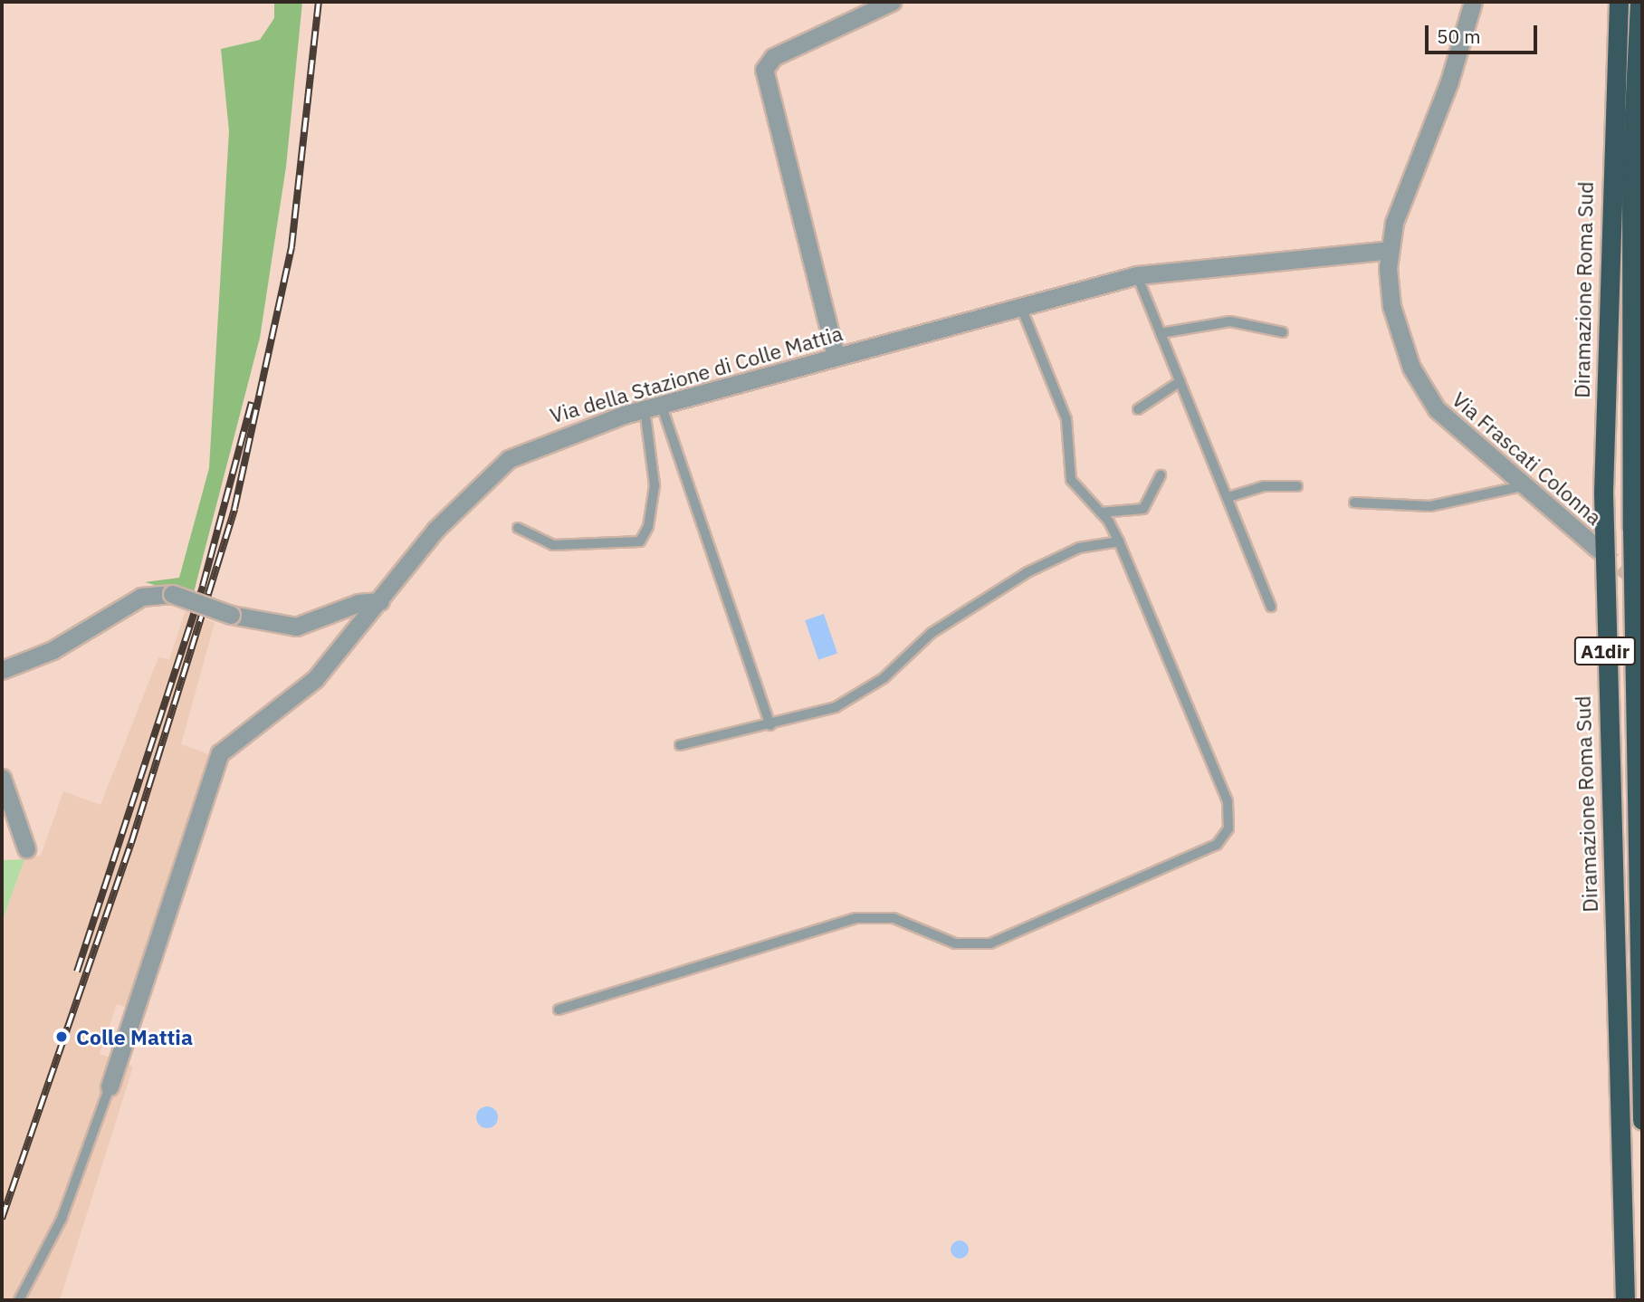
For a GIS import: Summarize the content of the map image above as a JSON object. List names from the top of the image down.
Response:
{
  "streets": {
    "highway": ["Diramazione Roma Sud", "A1dir"],
    "street": ["Via della Stazione di Colle Mattia", "Via Frascati Colonna"]
  },
  "crossings": [
    ["Via della Stazione di Colle Mattia", "Via Frascati Colonna"]
  ],
  "places": ["Colle Mattia"],
  "scale_bar": "50 m"
}
